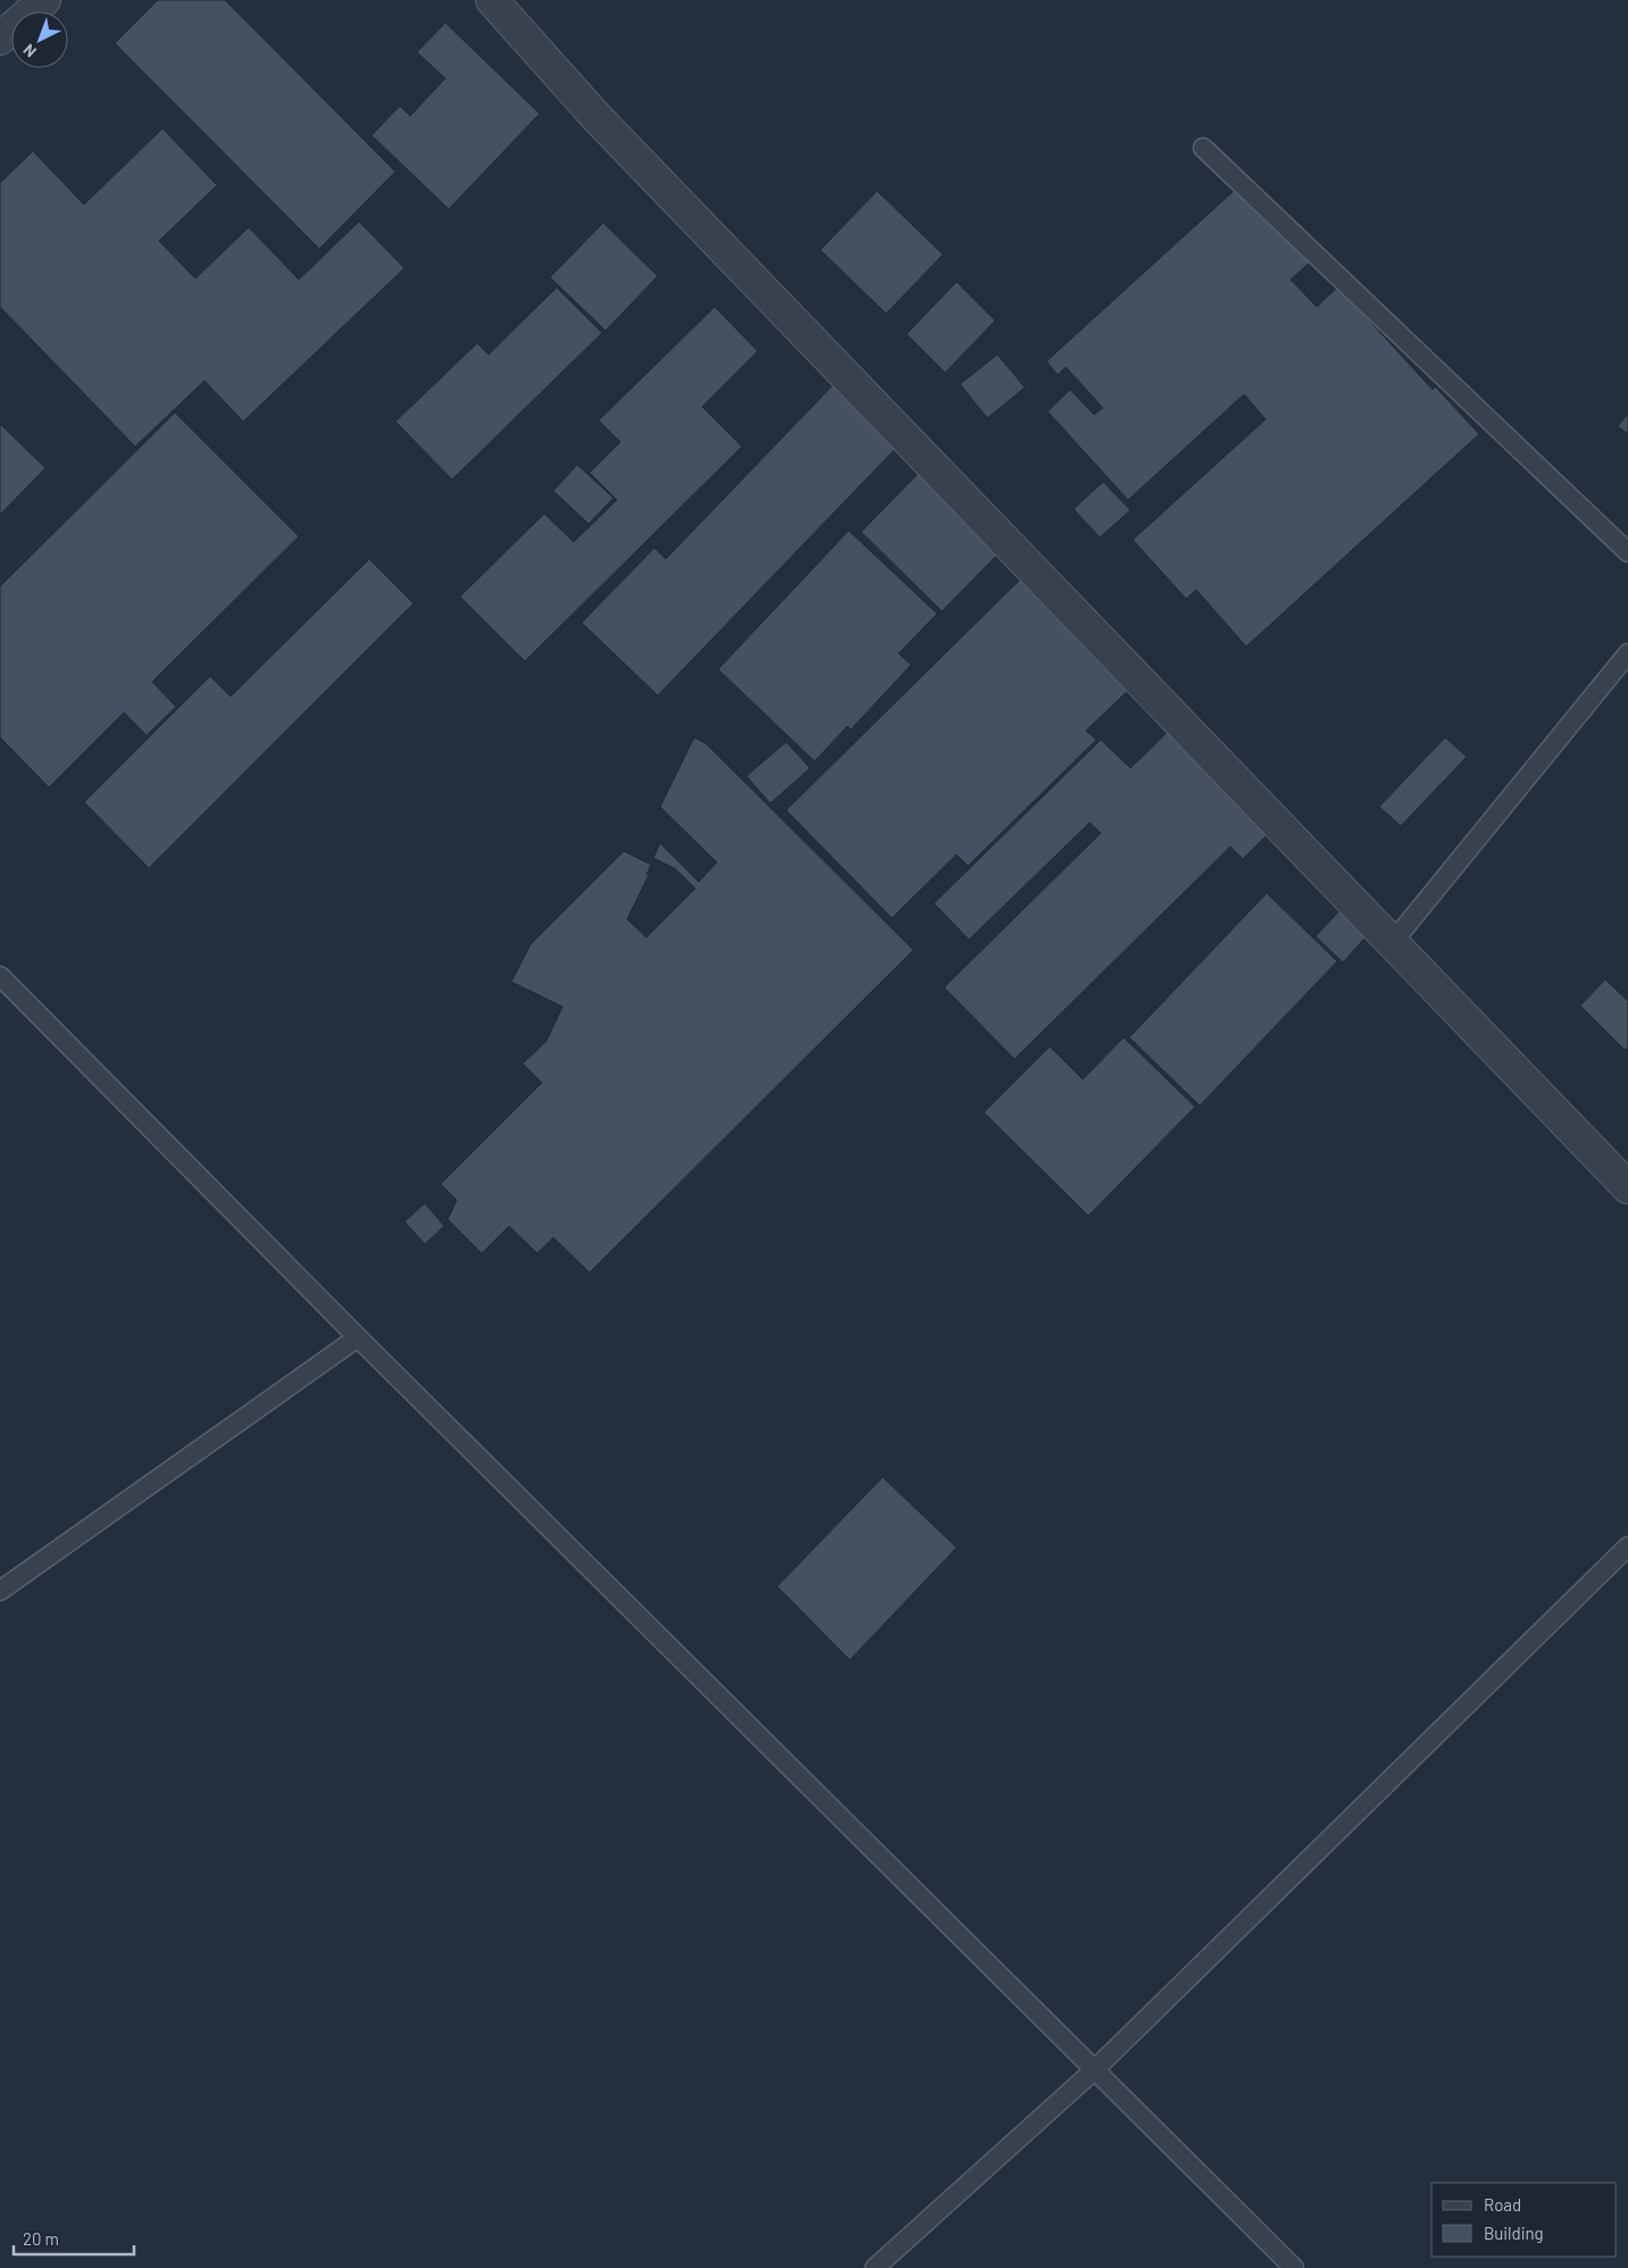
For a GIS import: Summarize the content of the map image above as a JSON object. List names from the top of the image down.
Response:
{
  "legend": ["Road", "Building"],
  "scale_bar": "20 m",
  "north": "bottom left"
}
